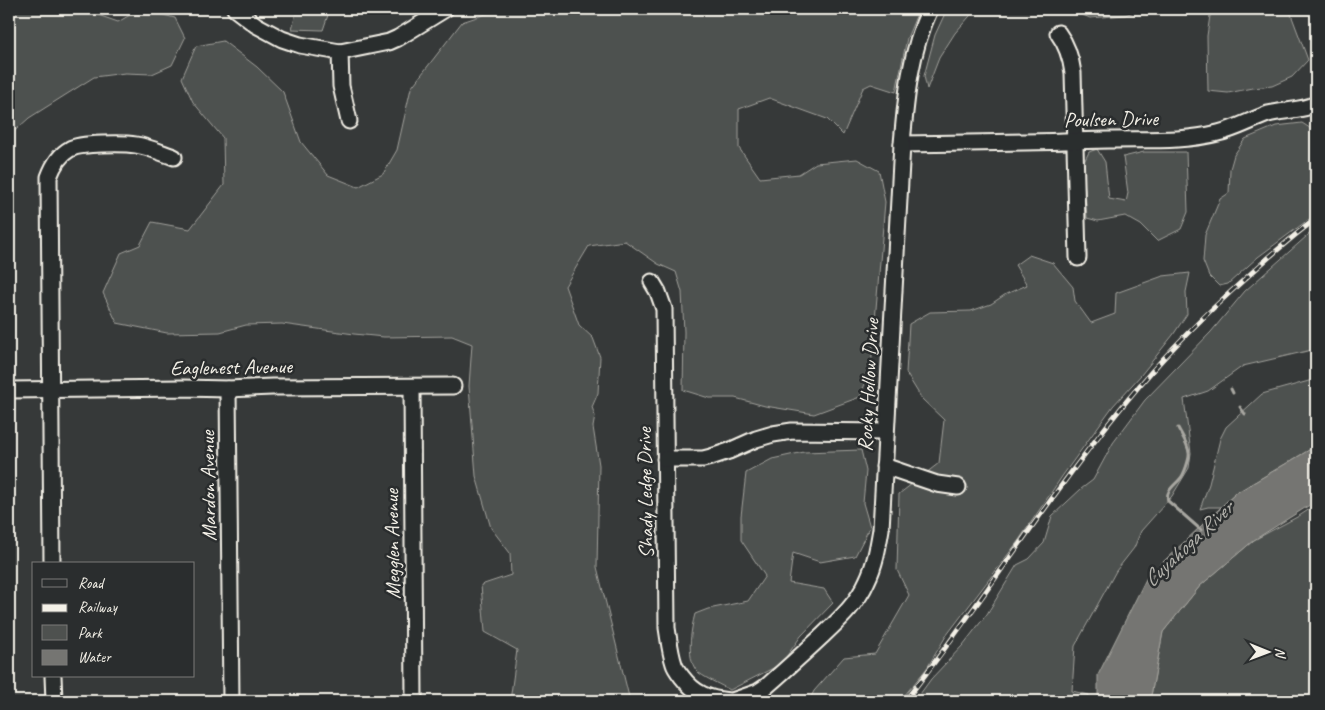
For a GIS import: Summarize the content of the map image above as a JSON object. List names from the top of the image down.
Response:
{
  "streets": {
    "street": [
      "Poulsen Drive",
      "Eaglenest Avenue",
      "Rocky Hollow Drive",
      "Mardon Avenue",
      "Shady Ledge Drive",
      "Megglen Avenue"
    ]
  },
  "crossings": [
    ["Poulsen Drive", "Rocky Hollow Drive"],
    ["Eaglenest Avenue", "Mardon Avenue"],
    ["Eaglenest Avenue", "Megglen Avenue"],
    ["Rocky Hollow Drive", "Shady Ledge Drive"]
  ],
  "water": ["Cuyahoga River"],
  "legend": [
    "Road",
    "Railway",
    "Park",
    "Water"
  ],
  "north": "right"
}
